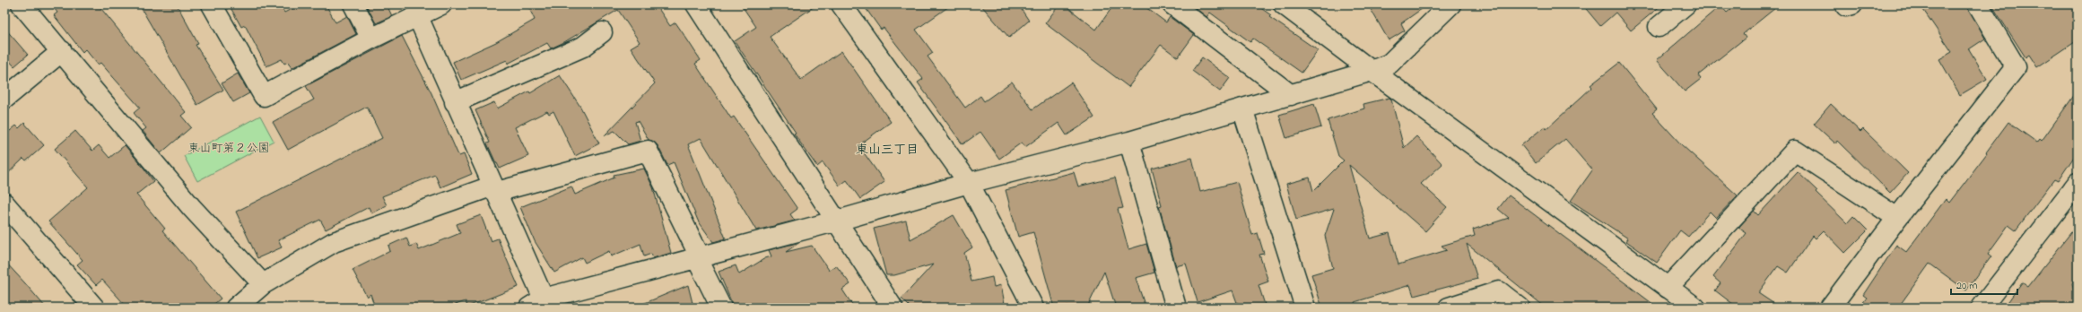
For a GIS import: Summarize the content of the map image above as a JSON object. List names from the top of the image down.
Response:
{
  "districts": ["東山三丁目"],
  "parks": ["東山町第２公園"],
  "scale_bar": "20 m"
}
